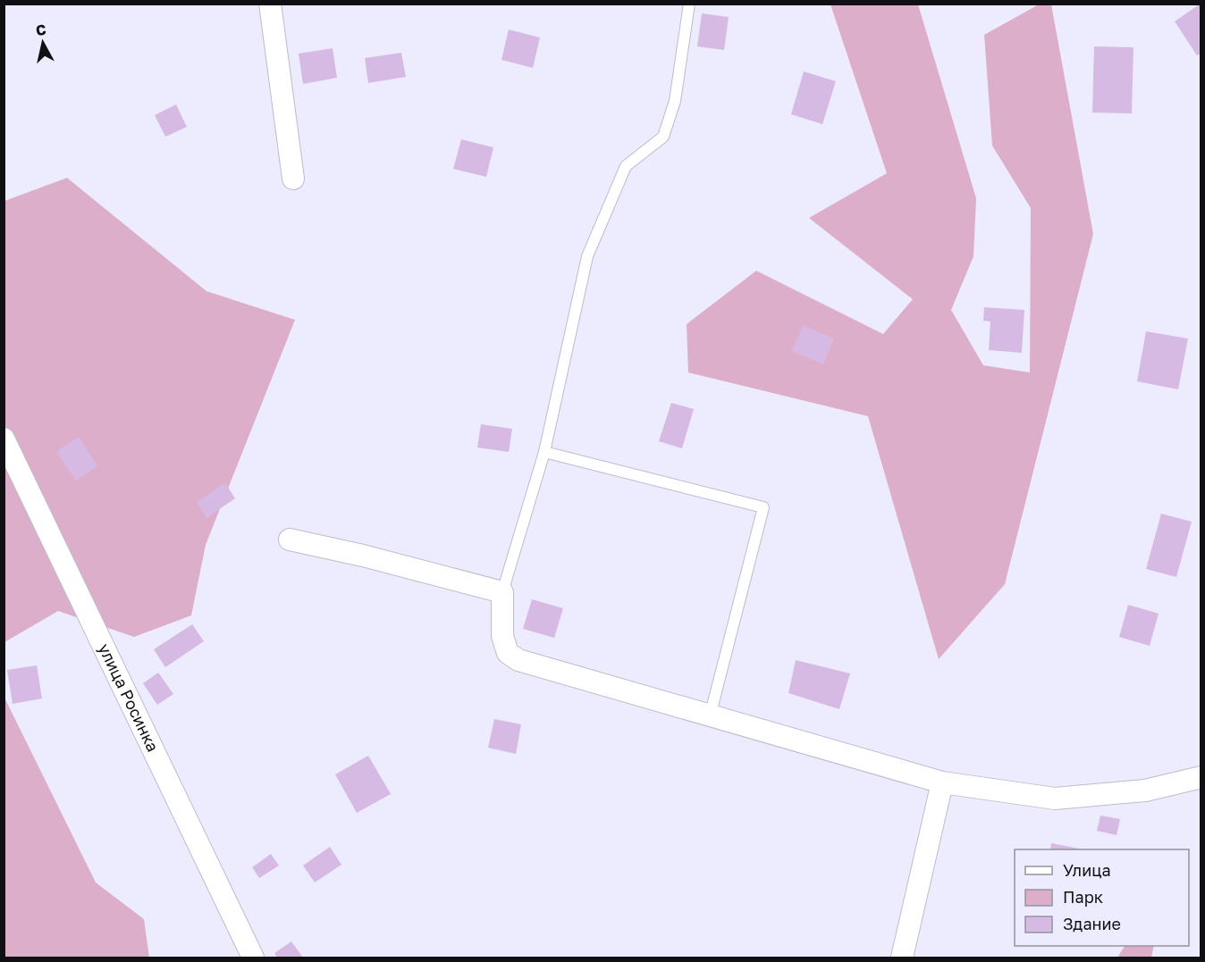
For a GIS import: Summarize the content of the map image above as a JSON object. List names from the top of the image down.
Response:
{
  "streets": {
    "street": ["улица Росинка"]
  },
  "legend": ["Улица", "Парк", "Здание"],
  "north": "top"
}
